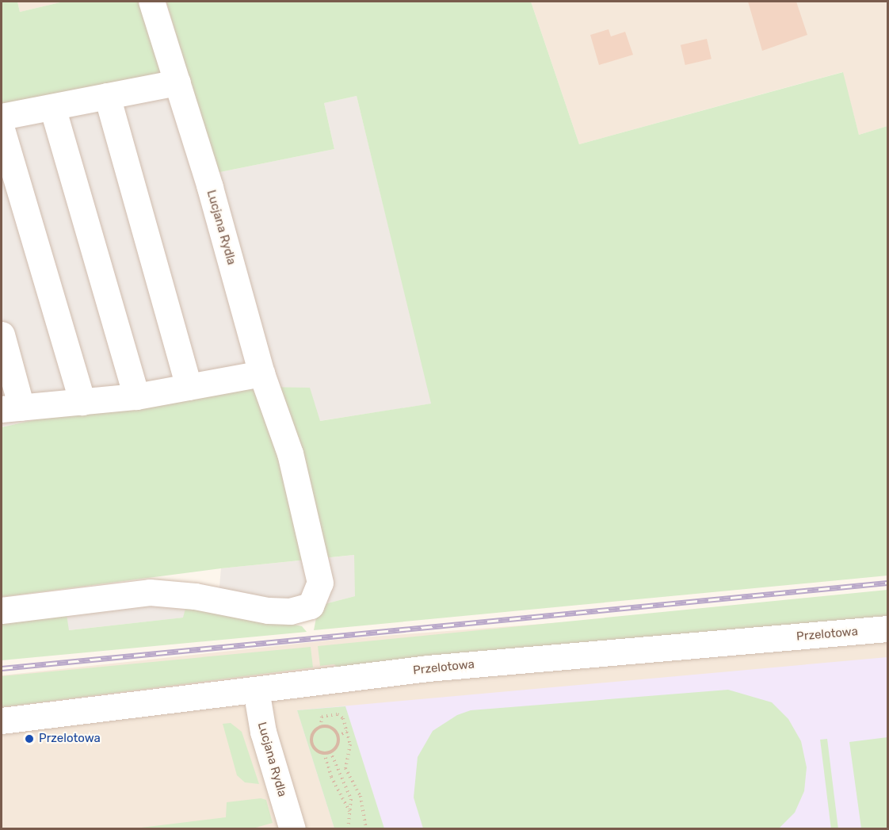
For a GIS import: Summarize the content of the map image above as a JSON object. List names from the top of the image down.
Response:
{
  "streets": {
    "street": ["Lucjana Rydla", "Przelotowa"]
  },
  "crossings": [
    ["Lucjana Rydla", "Przelotowa"]
  ],
  "places": ["Przelotowa"]
}
